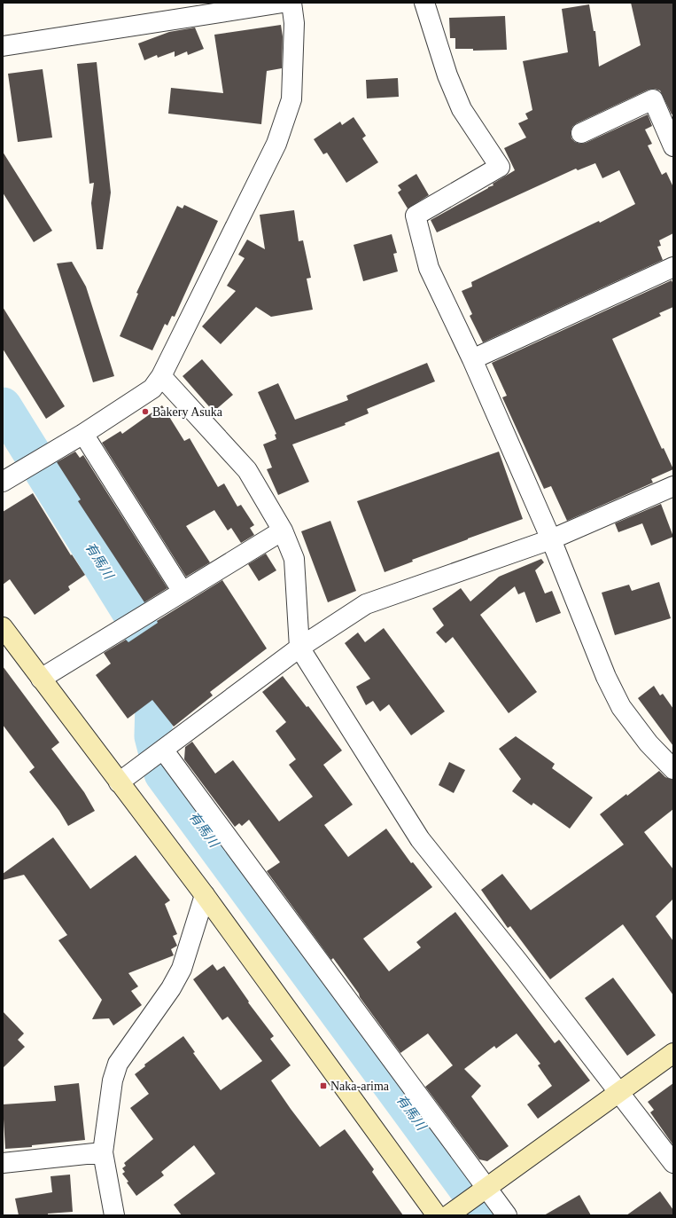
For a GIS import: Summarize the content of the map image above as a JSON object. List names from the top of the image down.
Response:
{
  "water": ["有馬川"],
  "places": {
    "other": ["Bakery Asuka"],
    "transit": ["Naka-arima"]
  }
}
